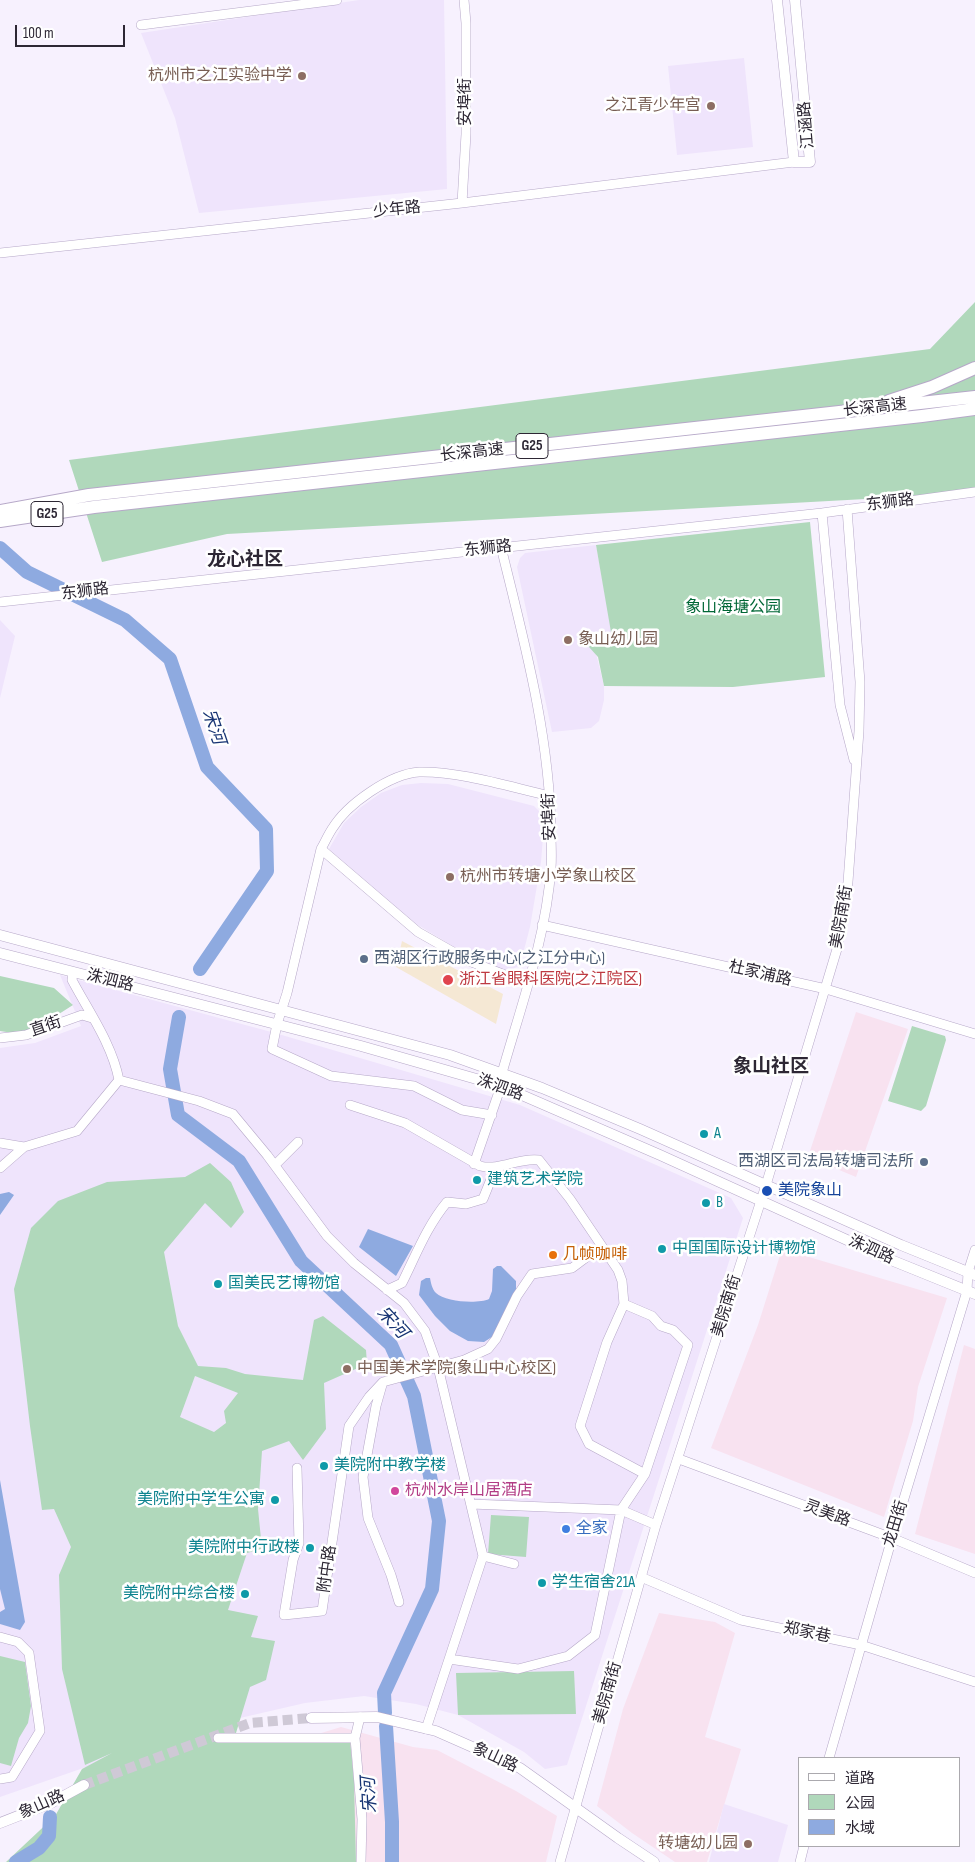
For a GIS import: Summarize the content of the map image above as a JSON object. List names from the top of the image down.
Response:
{
  "streets": {
    "highway": ["长深高速", "G25"],
    "main road": ["江涵路", "洙泗路", "象山路"],
    "street": [
      "安埠街",
      "少年路",
      "东狮路",
      "美院南街",
      "杜家浦路",
      "直街",
      "灵美路",
      "龙田街",
      "附中路",
      "郑家巷"
    ]
  },
  "crossings": [
    ["安埠街", "少年路"],
    ["安埠街", "东狮路"],
    ["安埠街", "杜家浦路"],
    ["安埠街", "洙泗路"],
    ["江涵路", "少年路"],
    ["东狮路", "美院南街"],
    ["美院南街", "杜家浦路"],
    ["美院南街", "洙泗路"],
    ["美院南街", "灵美路"],
    ["美院南街", "郑家巷"],
    ["美院南街", "象山路"],
    ["洙泗路", "龙田街"],
    ["灵美路", "龙田街"],
    ["龙田街", "郑家巷"]
  ],
  "districts": ["龙心社区", "象山社区"],
  "water": ["宋河"],
  "parks": ["象山海塘公园"],
  "places": [
    "杭州市之江实验中学",
    "之江青少年宫",
    "象山幼儿园",
    "杭州市转塘小学象山校区",
    "西湖区行政服务中心(之江分中心)",
    "浙江省眼科医院(之江院区)",
    "A",
    "西湖区司法局转塘司法所",
    "建筑艺术学院",
    "美院象山",
    "B",
    "中国国际设计博物馆",
    "几帧咖啡",
    "国美民艺博物馆",
    "中国美术学院(象山中心校区)",
    "美院附中教学楼",
    "杭州水岸山居酒店",
    "美院附中学生公寓",
    "全家",
    "美院附中行政楼",
    "学生宿舍21A",
    "美院附中综合楼",
    "转塘幼儿园"
  ],
  "legend": ["道路", "公园", "水域"],
  "scale_bar": "100 m"
}
